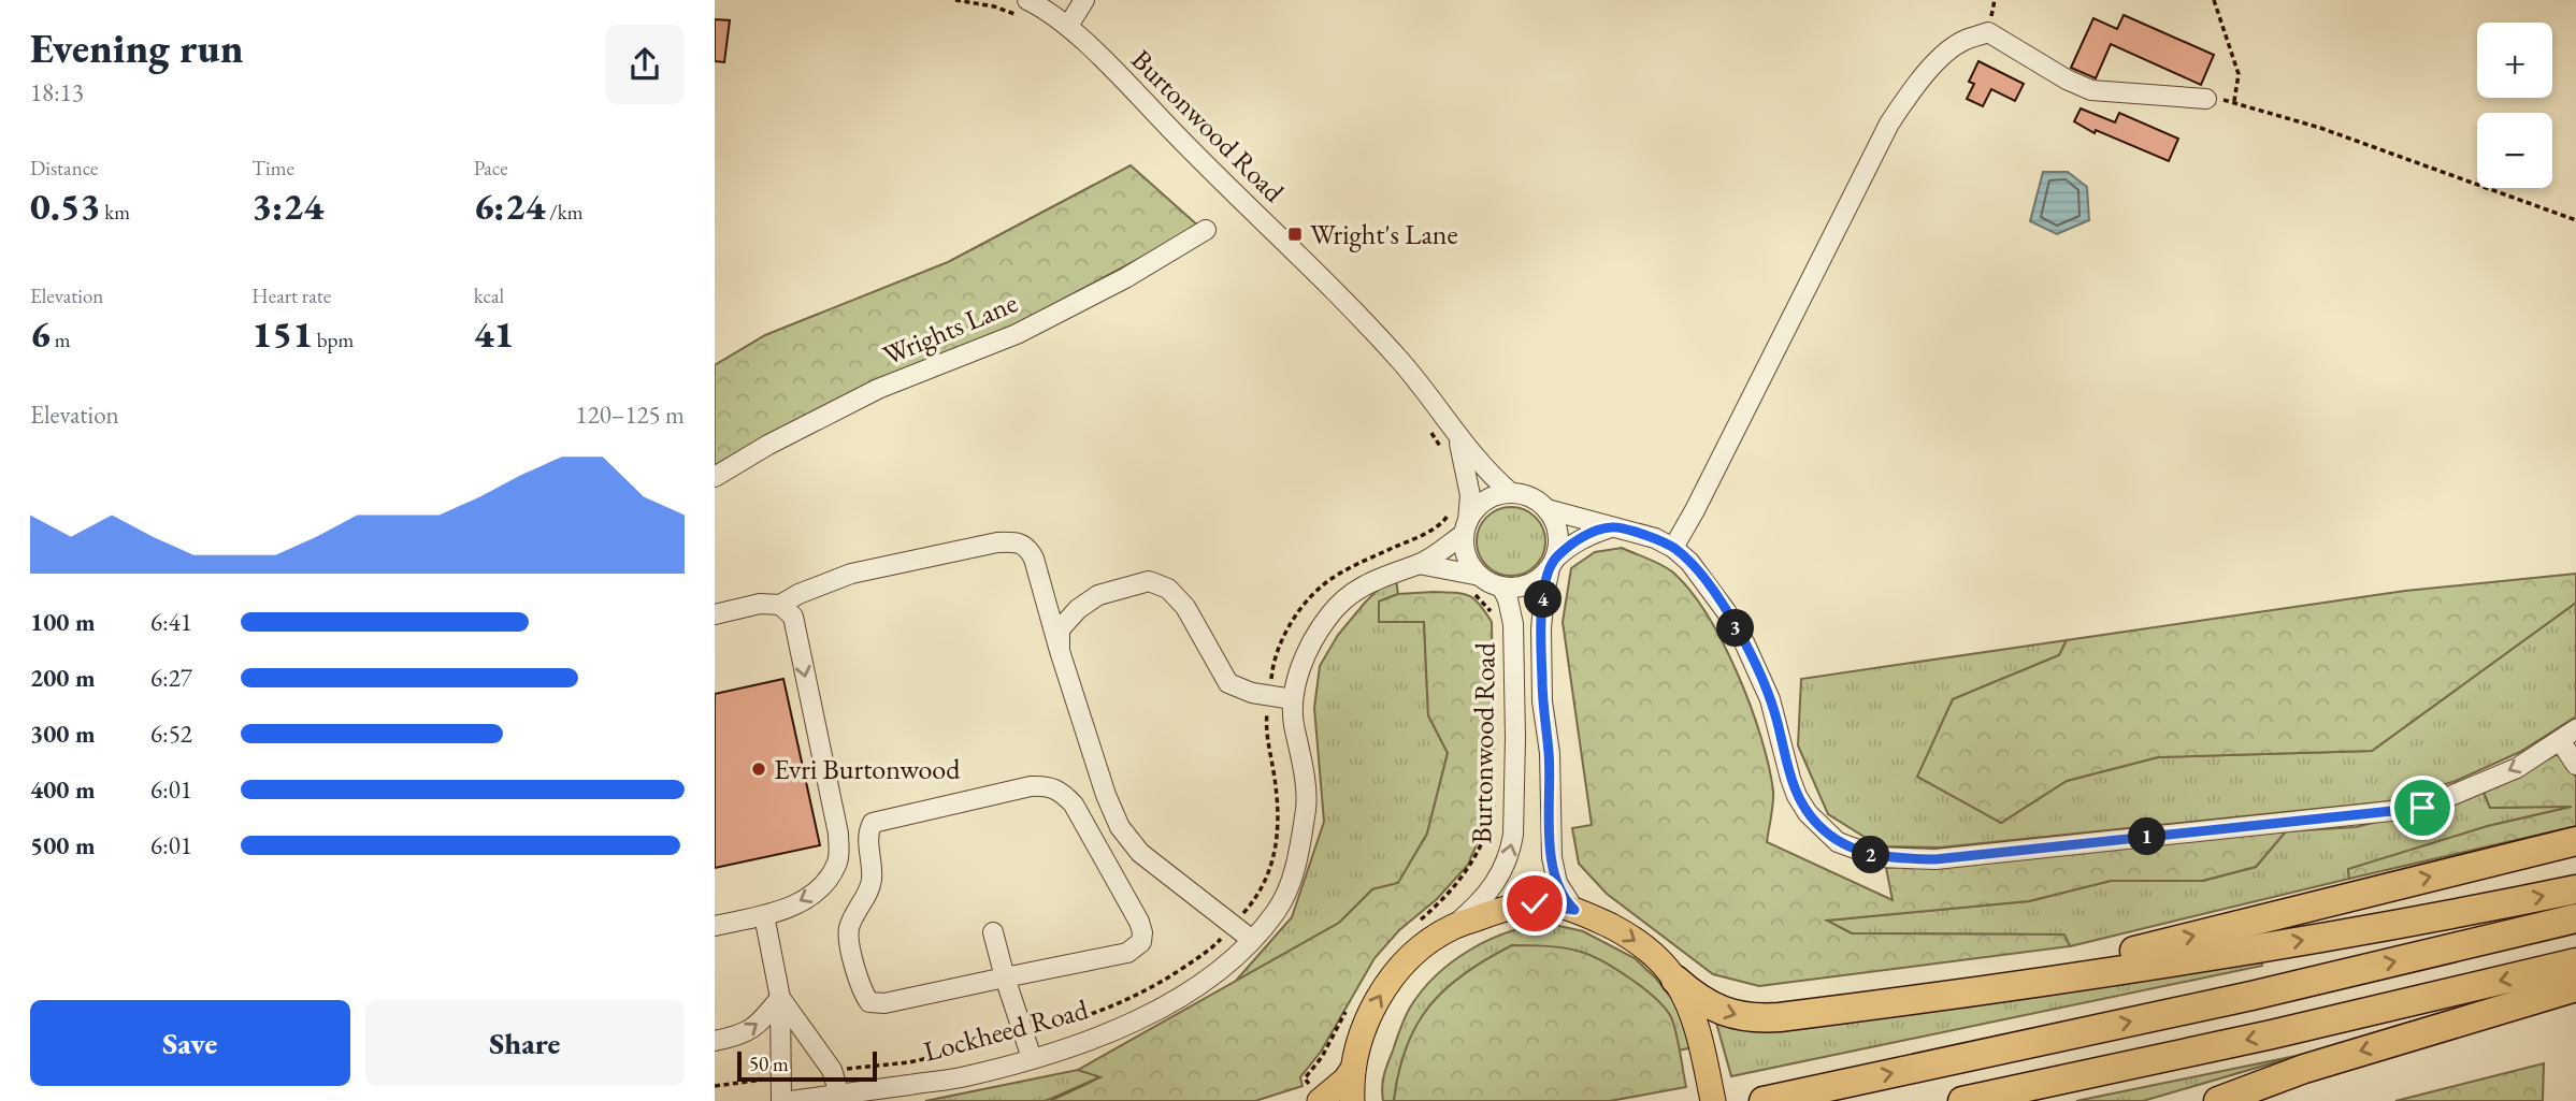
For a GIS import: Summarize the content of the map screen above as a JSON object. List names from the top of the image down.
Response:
{
  "streets": {
    "street": ["Burtonwood Road", "Wrights Lane", "Lockheed Road"]
  },
  "crossings": [
    ["Burtonwood Road", "Lockheed Road"]
  ],
  "places": {
    "transit": ["Wright's Lane"],
    "other": ["Evri Burtonwood"]
  },
  "scale_bar": "50 m",
  "page": {
    "heading": ["Evening run", "18:13"],
    "map_buttons": ["+", "−"],
    "stats": [
      ["Distance", "0.53 km"],
      ["Time", "3:24"],
      ["Pace", "6:24 /km"],
      ["Elevation", "6 m"],
      ["Heart rate", "151 bpm"],
      ["kcal", "41"]
    ],
    "chart": ["Elevation", "120–125 m"],
    "pins": [
      "4",
      "3",
      "1",
      "2"
    ],
    "list": [
      {
        "name": "100 m",
        "note": "6:41"
      },
      {
        "name": "200 m",
        "note": "6:27"
      },
      {
        "name": "300 m",
        "note": "6:52"
      },
      {
        "name": "400 m",
        "note": "6:01"
      },
      {
        "name": "500 m",
        "note": "6:01"
      }
    ],
    "buttons": ["Save", "Share"],
    "scale": "50 m"
  }
}
